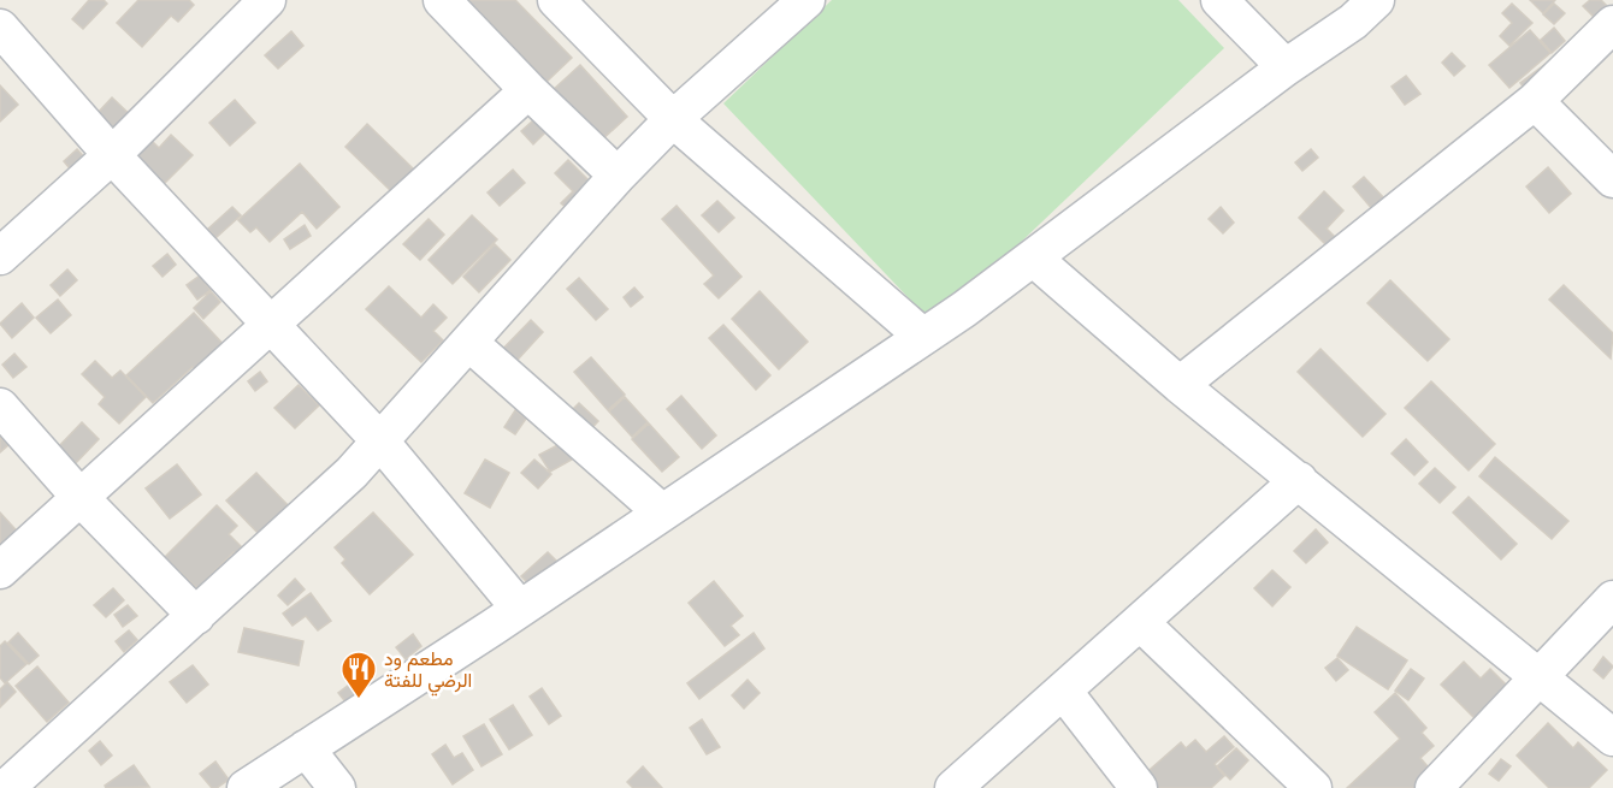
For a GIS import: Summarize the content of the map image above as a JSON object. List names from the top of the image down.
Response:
{
  "places": {
    "restaurant": ["مطعم ود الرضي للفتة"]
  }
}
